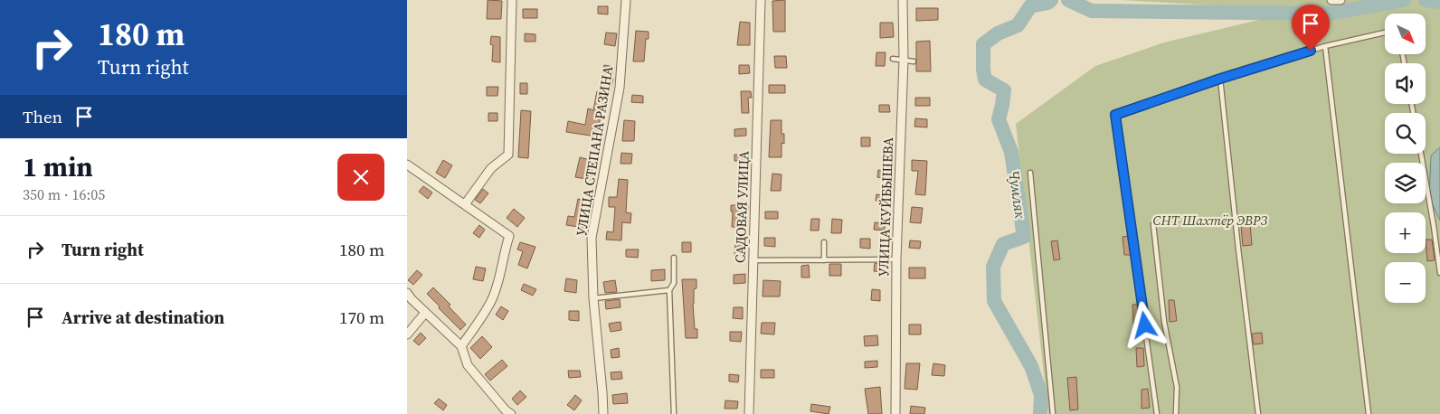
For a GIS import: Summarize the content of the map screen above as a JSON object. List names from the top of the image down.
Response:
{
  "streets": {
    "street": ["УЛИЦА СТЕПАНА РАЗИНА", "САДОВАЯ УЛИЦА", "УЛИЦА КУЙБЫШЕВА"]
  },
  "water": ["Чумляк"],
  "parks": ["СНТ Шахтёр ЭВРЗ"],
  "north": "bottom right",
  "page": {
    "turn": ["180 m", "Turn right"],
    "map_buttons": ["+", "−"],
    "then": "Then",
    "heading": ["1 min", "350 m · 16:05"],
    "list": [
      {
        "name": "Turn right",
        "value": "180 m"
      },
      {
        "name": "Arrive at destination",
        "value": "170 m"
      }
    ]
  }
}
